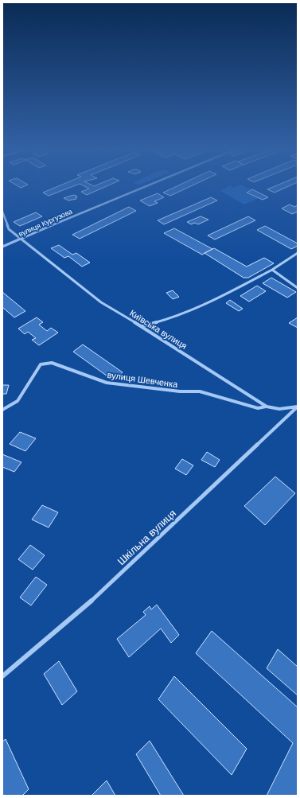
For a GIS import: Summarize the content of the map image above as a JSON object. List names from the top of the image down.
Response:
{
  "streets": {
    "street": [
      "вулиця Кургузова",
      "Київська вулиця",
      "вулиця Шевченка",
      "Шкільна вулиця"
    ]
  },
  "crossings": [
    ["вулиця Кургузова", "Київська вулиця"],
    ["Київська вулиця", "вулиця Шевченка"],
    ["Київська вулиця", "Шкільна вулиця"]
  ]
}
